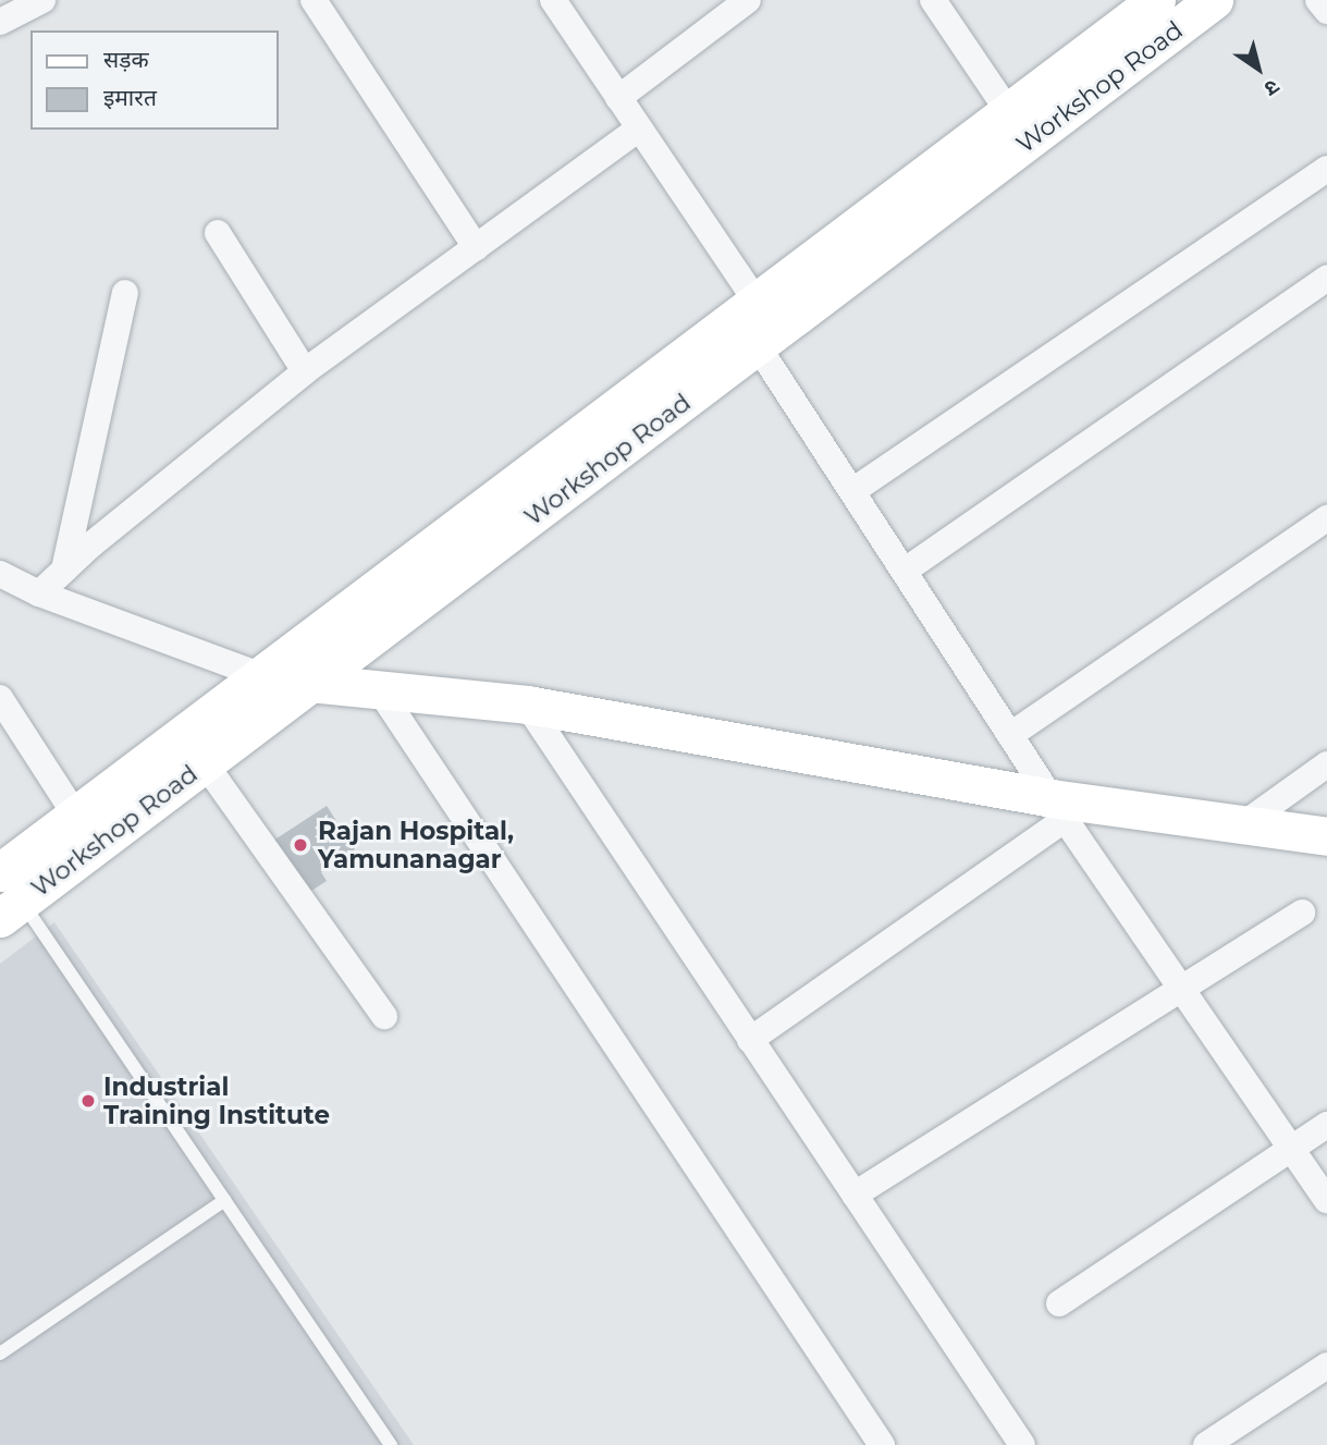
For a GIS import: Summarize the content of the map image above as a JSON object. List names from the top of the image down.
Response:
{
  "streets": {
    "main road": ["Workshop Road"]
  },
  "places": ["Rajan Hospital, Yamunanagar", "Industrial Training Institute"],
  "legend": ["सड़क", "इमारत"],
  "north": "bottom right"
}
